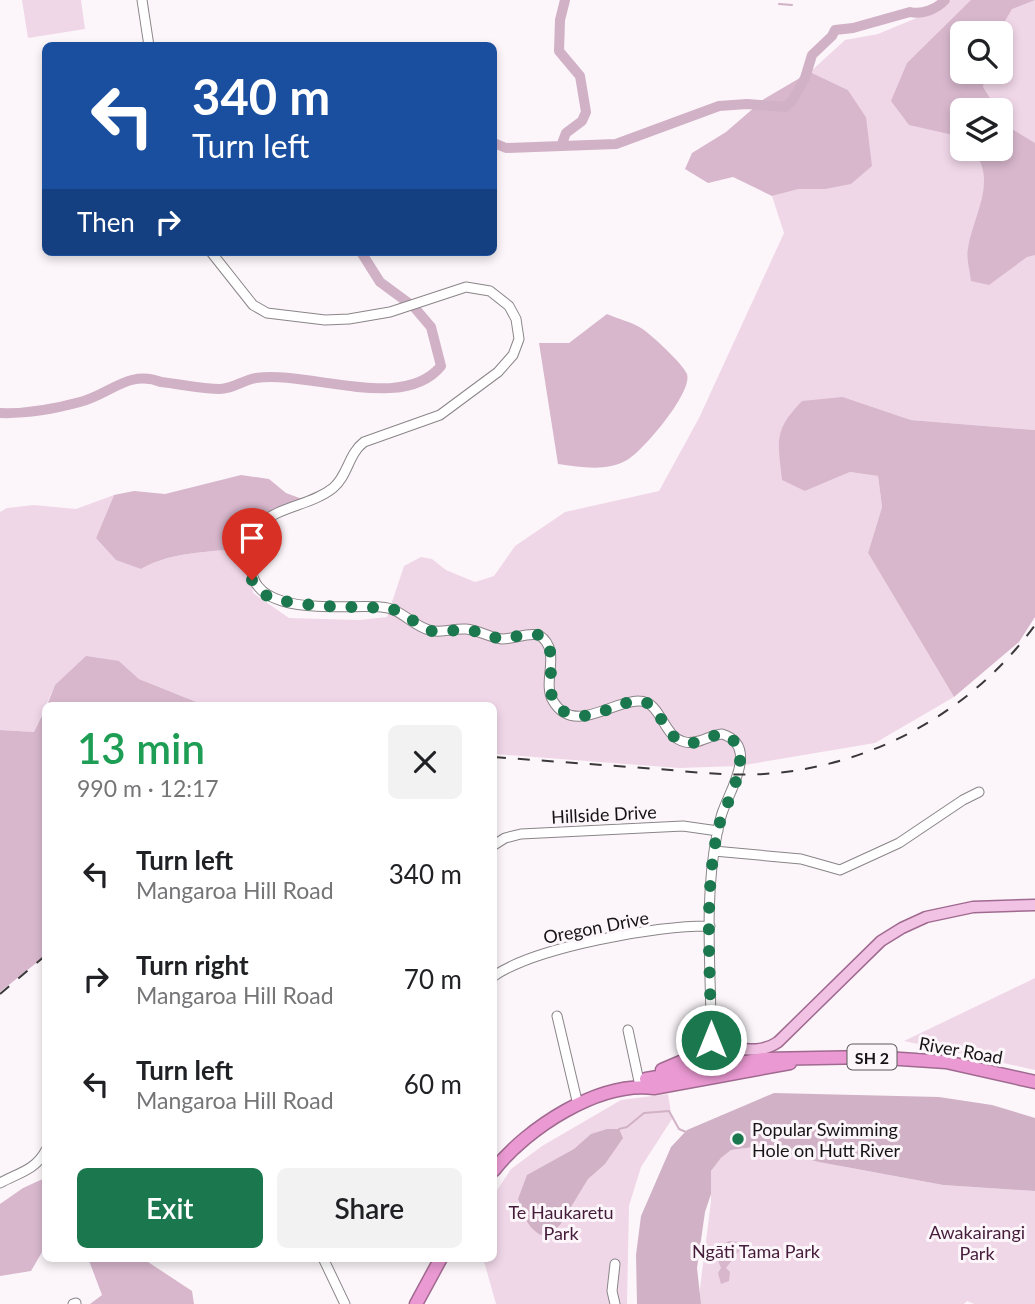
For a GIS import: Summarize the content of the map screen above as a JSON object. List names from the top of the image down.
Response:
{
  "streets": {
    "highway": ["River Road", "SH 2"],
    "street": ["Hillside Drive", "Oregon Drive"]
  },
  "crossings": [
    ["River Road", "SH 2"]
  ],
  "parks": ["Te Haukaretu Park", "Awakairangi Park", "Ngāti Tama Park"],
  "places": ["Popular Swimming Hole on Hutt River"],
  "page": {
    "turn": ["340 m", "Turn left"],
    "then": "Then",
    "heading": ["13 min", "990 m · 12:17"],
    "list": [
      {
        "name": "Turn left",
        "note": "Mangaroa Hill Road",
        "value": "340 m"
      },
      {
        "name": "Turn right",
        "note": "Mangaroa Hill Road",
        "value": "70 m"
      },
      {
        "name": "Turn left",
        "note": "Mangaroa Hill Road",
        "value": "60 m"
      }
    ],
    "buttons": ["Exit", "Share"]
  }
}
